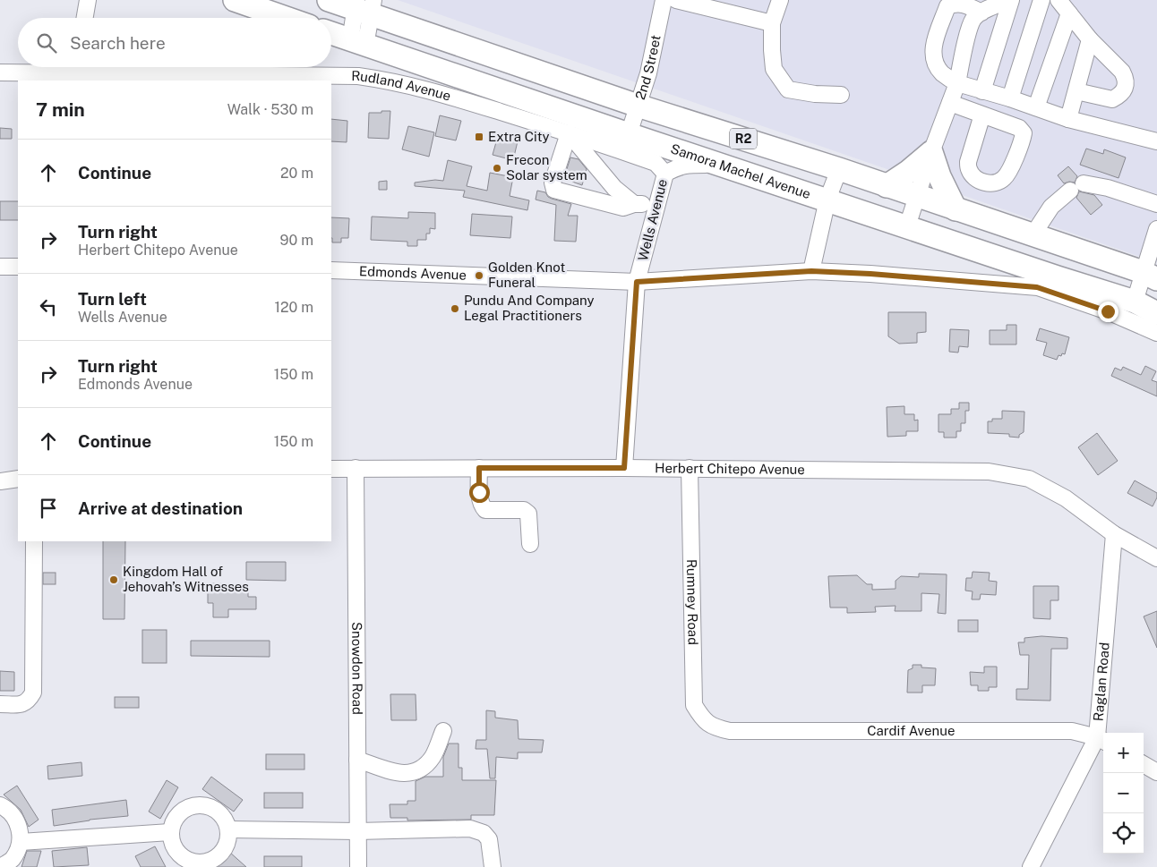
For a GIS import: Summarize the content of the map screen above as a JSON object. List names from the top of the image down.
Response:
{
  "streets": {
    "highway": ["R2", "Samora Machel Avenue"],
    "street": [
      "2nd Street",
      "Rudland Avenue",
      "Wells Avenue",
      "Edmonds Avenue",
      "Herbert Chitepo Avenue",
      "Rumney Road",
      "Snowdon Road",
      "Raglan Road",
      "Cardif Avenue"
    ]
  },
  "crossings": [
    ["2nd Street", "R2"],
    ["2nd Street", "Samora Machel Avenue"],
    ["Rudland Avenue", "Wells Avenue"],
    ["Wells Avenue", "Edmonds Avenue"],
    ["Wells Avenue", "Herbert Chitepo Avenue"],
    ["Herbert Chitepo Avenue", "Rumney Road"],
    ["Herbert Chitepo Avenue", "Snowdon Road"],
    ["Herbert Chitepo Avenue", "Raglan Road"],
    ["Rumney Road", "Cardif Avenue"],
    ["Raglan Road", "Cardif Avenue"]
  ],
  "places": {
    "transit": ["Extra City"],
    "other": [
      "Frecon Solar system",
      "Golden Knot Funeral",
      "Pundu And Company Legal Practitioners",
      "Kingdom Hall of Jehovah’s Witnesses"
    ]
  },
  "page": {
    "search": "Search here",
    "heading": ["7 min", "Walk · 530 m"],
    "list": [
      ["Continue", "20 m"],
      ["Turn right", "Herbert Chitepo Avenue", "90 m"],
      ["Turn left", "Wells Avenue", "120 m"],
      ["Turn right", "Edmonds Avenue", "150 m"],
      ["Continue", "150 m"],
      "Arrive at destination"
    ],
    "map_buttons": ["+", "−"]
  }
}
